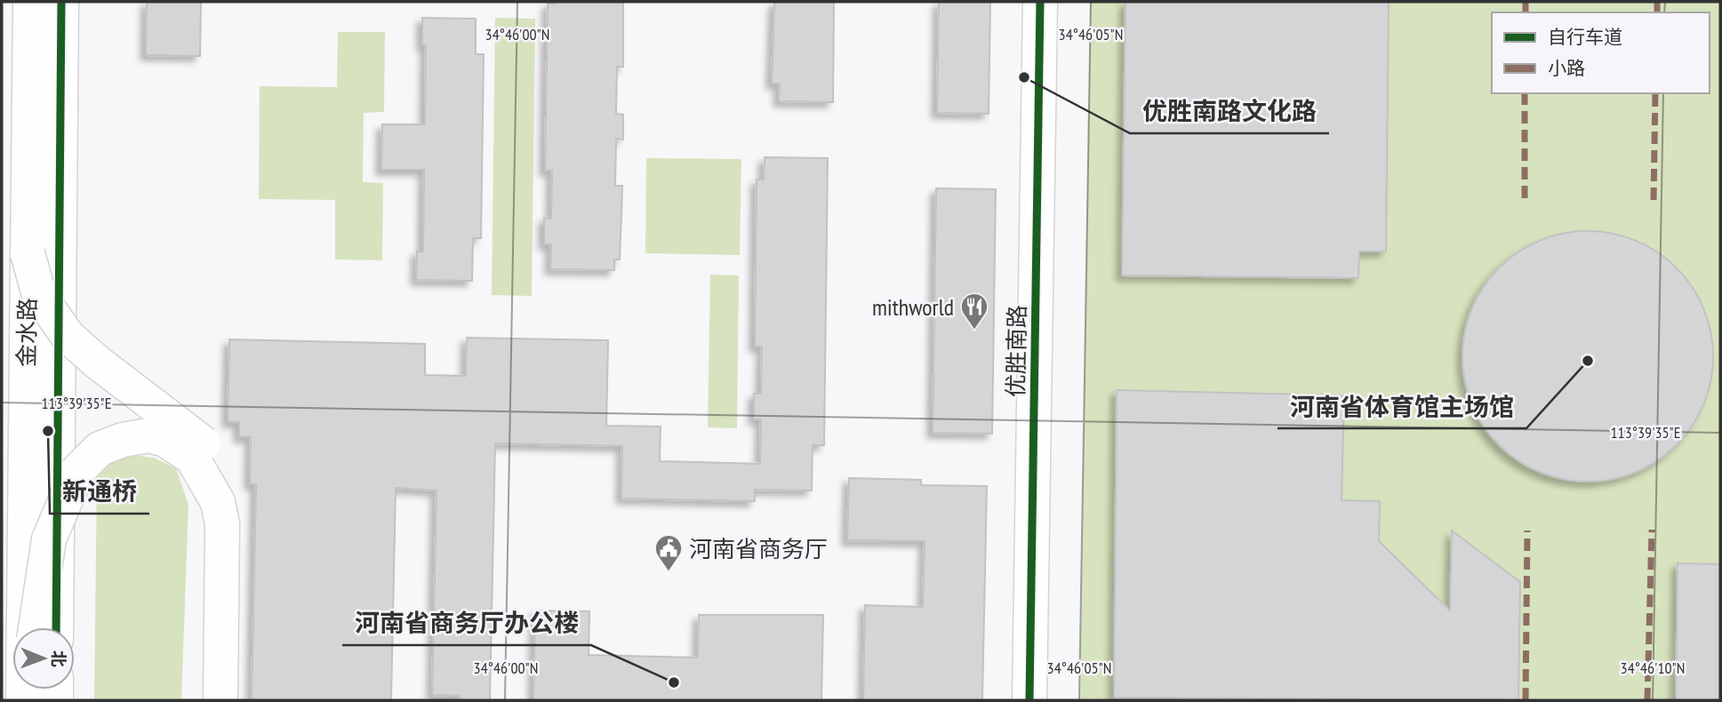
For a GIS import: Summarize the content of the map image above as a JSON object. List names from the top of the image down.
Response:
{
  "streets": {
    "main road": ["金水路", "优胜南路"]
  },
  "places": {
    "other": [
      "优胜南路文化路",
      "河南省体育馆主场馆",
      "新通桥",
      "河南省商务厅办公楼"
    ],
    "restaurant": ["mithworld"],
    "public building": ["河南省商务厅"]
  },
  "legend": ["自行车道", "小路"],
  "north": "right",
  "coordinates": [
    "34°46'00\"N",
    "34°46'05\"N",
    "113°39'35\"E",
    "34°46'10\"N"
  ]
}
